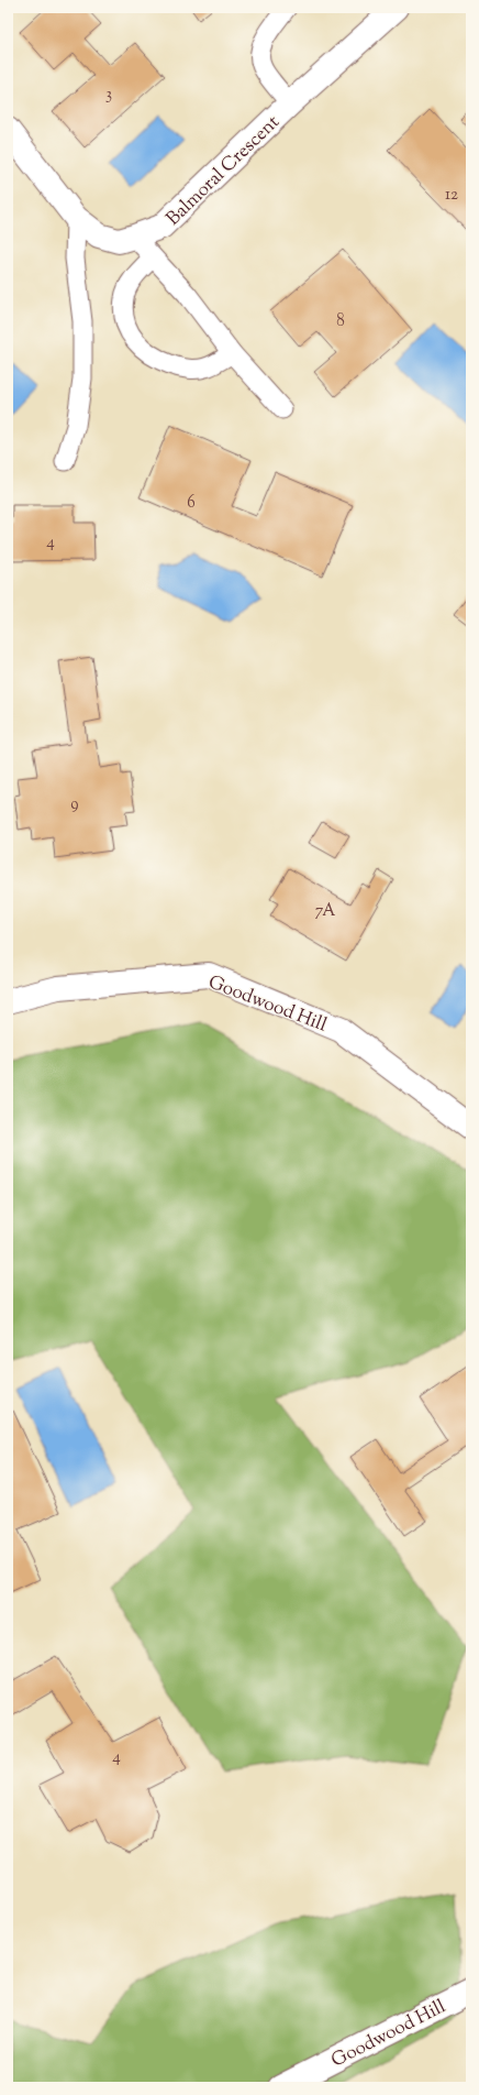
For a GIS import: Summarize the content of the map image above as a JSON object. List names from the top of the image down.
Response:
{
  "streets": {
    "street": ["Balmoral Crescent", "Goodwood Hill"]
  },
  "house_numbers": [
    "3",
    "12",
    "8",
    "6",
    "4",
    "9",
    "7A",
    "4"
  ]
}
